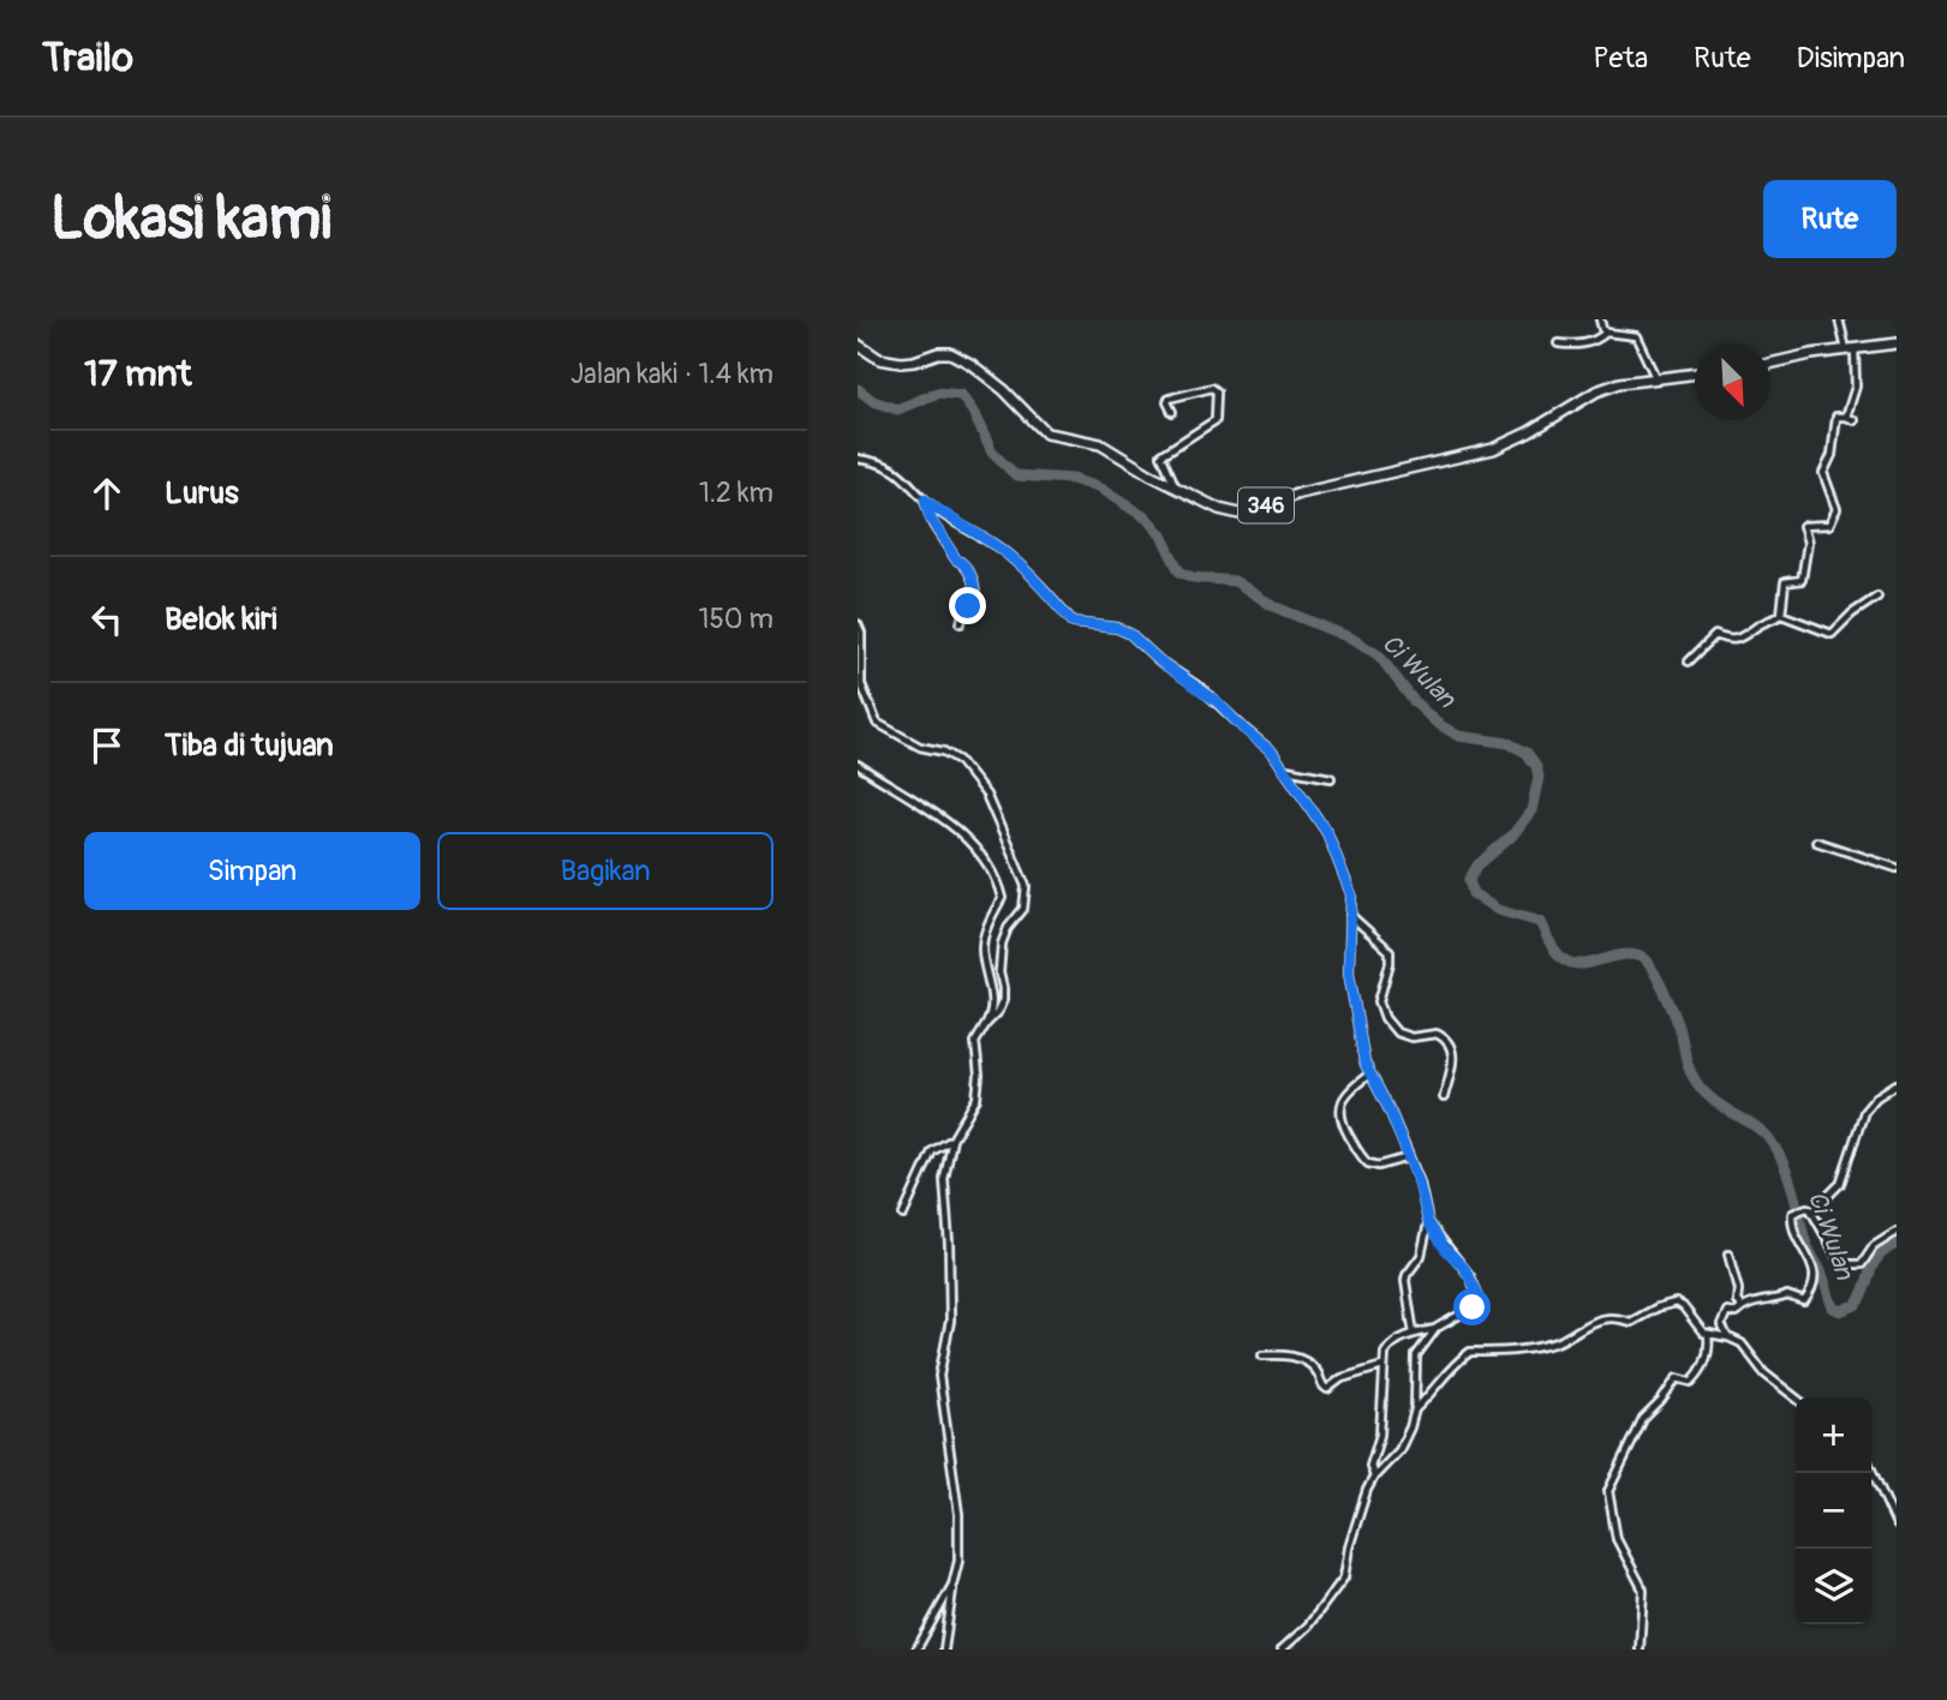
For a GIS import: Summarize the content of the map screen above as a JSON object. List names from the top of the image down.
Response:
{
  "streets": {
    "main road": ["346"]
  },
  "water": ["Ci Wulan"],
  "north": "bottom right",
  "page": {
    "header": "Trailo",
    "nav": ["Peta", "Rute", "Disimpan"],
    "buttons": [
      "Rute",
      ["Simpan", "Bagikan"]
    ],
    "title": "Lokasi kami",
    "heading": ["17 mnt", "Jalan kaki · 1.4 km"],
    "list": [
      ["Lurus", "1.2 km"],
      ["Belok kiri", "150 m"],
      "Tiba di tujuan"
    ],
    "map_buttons": ["+", "−"]
  }
}
